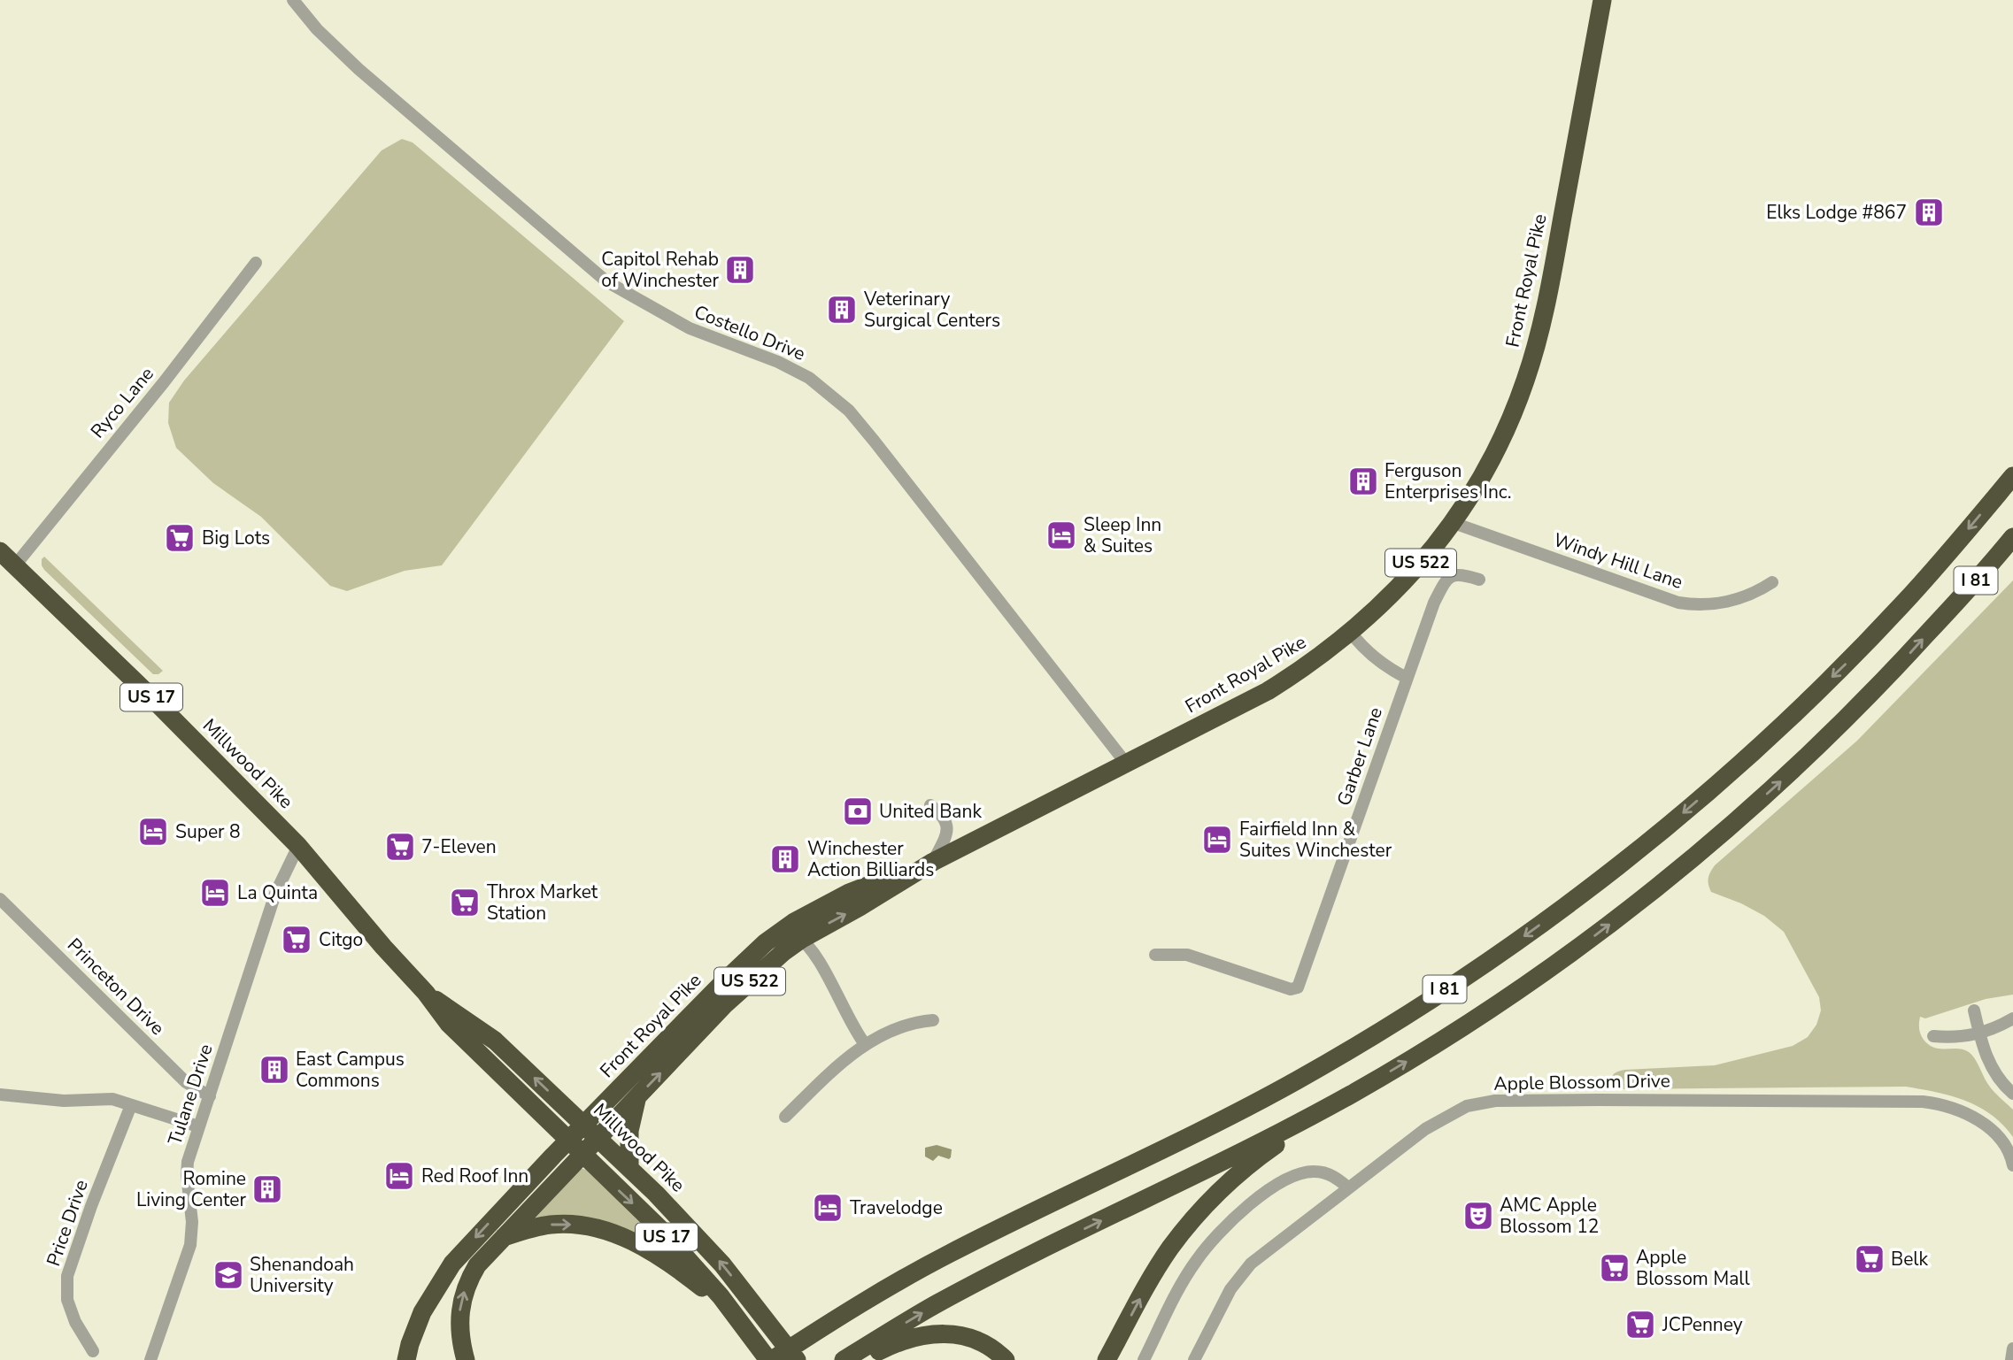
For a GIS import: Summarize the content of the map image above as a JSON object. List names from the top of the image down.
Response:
{
  "streets": {
    "highway": [
      "Front Royal Pike",
      "US 522",
      "I 81",
      "US 17",
      "Millwood Pike"
    ],
    "street": [
      "Costello Drive",
      "Ryco Lane",
      "Windy Hill Lane",
      "Garber Lane",
      "Princeton Drive",
      "Apple Blossom Drive",
      "Tulane Drive",
      "Price Drive"
    ]
  },
  "crossings": [
    ["Front Royal Pike", "Costello Drive"],
    ["Front Royal Pike", "Windy Hill Lane"],
    ["Front Royal Pike", "Millwood Pike"],
    ["Ryco Lane", "Millwood Pike"],
    ["I 81", "Millwood Pike"],
    ["Millwood Pike", "Tulane Drive"],
    ["Princeton Drive", "Tulane Drive"]
  ],
  "places": {
    "building": [
      "Elks Lodge #867",
      "Capitol Rehab of Winchester",
      "Veterinary Surgical Centers",
      "Ferguson Enterprises Inc.",
      "Winchester Action Billiards",
      "East Campus Commons",
      "Romine Living Center"
    ],
    "hotel": [
      "Sleep Inn & Suites",
      "Super 8",
      "Fairfield Inn & Suites Winchester",
      "La Quinta",
      "Red Roof Inn",
      "Travelodge"
    ],
    "supermarket": [
      "Big Lots",
      "7-Eleven",
      "Throx Market Station",
      "Citgo",
      "Belk",
      "Apple Blossom Mall",
      "JCPenney"
    ],
    "bank": ["United Bank"],
    "theatre": ["AMC Apple Blossom 12"],
    "school or university": ["Shenandoah University"]
  }
}
